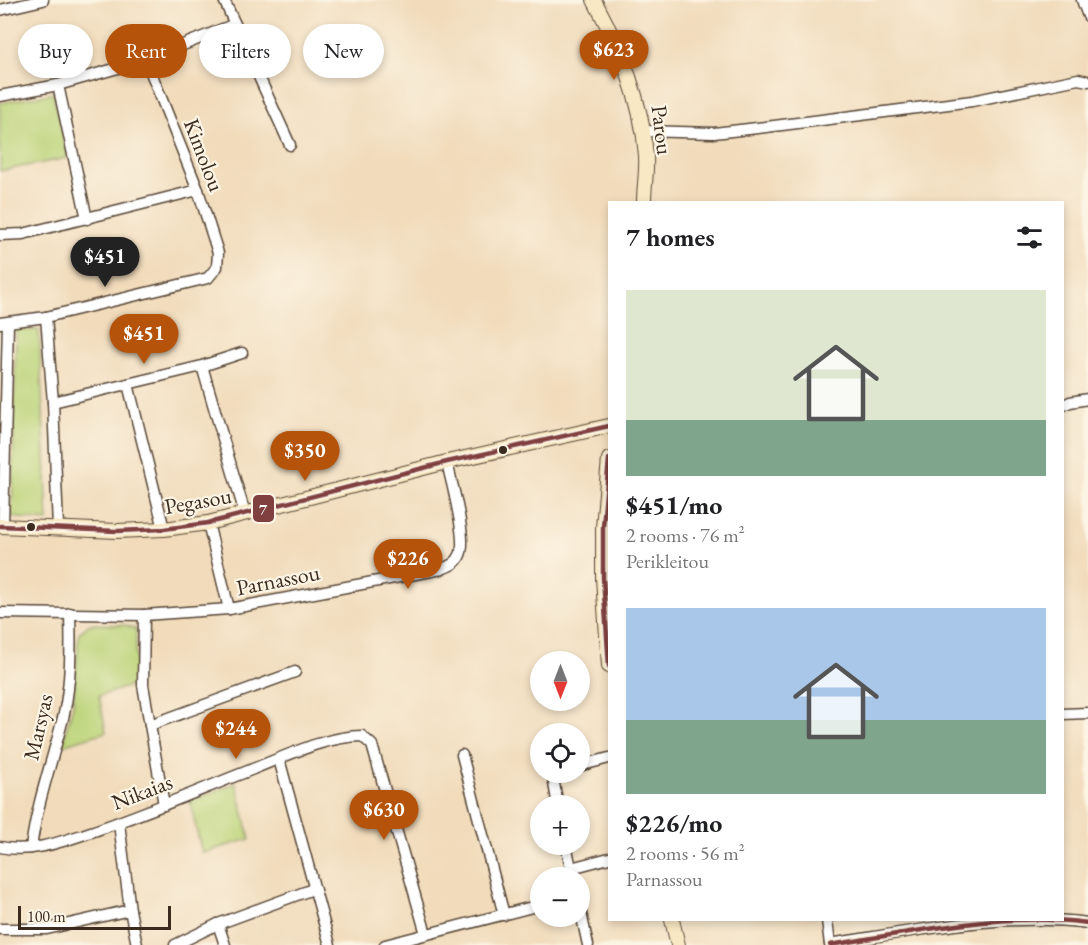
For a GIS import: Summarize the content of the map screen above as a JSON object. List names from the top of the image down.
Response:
{
  "streets": {
    "street": [
      "Parou",
      "Kimolou",
      "Pegasou",
      "Parnassou",
      "Marsyas",
      "Nikaias"
    ]
  },
  "crossings": [
    ["Pegasou", "Parnassou"],
    ["Parnassou", "Marsyas"],
    ["Marsyas", "Nikaias"]
  ],
  "lines": ["transit line 7"],
  "scale_bar": "100 m",
  "north": "bottom",
  "page": {
    "chip": [
      "Buy",
      "Rent",
      "Filters",
      "New"
    ],
    "price": [
      "$623",
      "$451",
      "$451",
      "$350",
      "$226",
      "$244",
      "$630"
    ],
    "heading": "7 homes",
    "list": [
      {
        "name": "$451/mo",
        "note": "2 rooms · 76 m² · Perikleitou"
      },
      {
        "name": "$226/mo",
        "note": "2 rooms · 56 m² · Parnassou"
      }
    ],
    "map_buttons": ["+", "−"],
    "scale": "100 m"
  }
}
